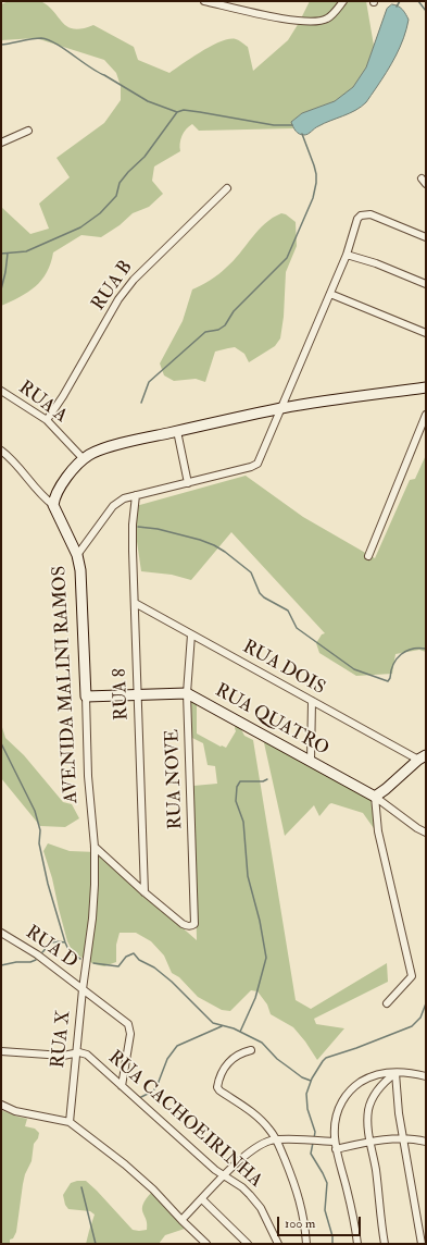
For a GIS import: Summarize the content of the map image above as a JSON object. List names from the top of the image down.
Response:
{
  "streets": {
    "street": [
      "RUA B",
      "RUA A",
      "RUA DOIS",
      "AVENIDA MALINI RAMOS",
      "RUA 8",
      "RUA QUATRO",
      "RUA NOVE",
      "RUA D",
      "RUA X",
      "RUA CACHOEIRINHA"
    ]
  },
  "crossings": [
    ["RUA B", "RUA A"],
    ["RUA DOIS", "RUA 8"],
    ["RUA DOIS", "RUA NOVE"],
    ["AVENIDA MALINI RAMOS", "RUA QUATRO"],
    ["AVENIDA MALINI RAMOS", "RUA X"],
    ["RUA 8", "RUA QUATRO"],
    ["RUA 8", "RUA NOVE"],
    ["RUA QUATRO", "RUA NOVE"],
    ["RUA D", "RUA X"],
    ["RUA D", "RUA CACHOEIRINHA"],
    ["RUA X", "RUA CACHOEIRINHA"]
  ],
  "scale_bar": "100 m"
}
